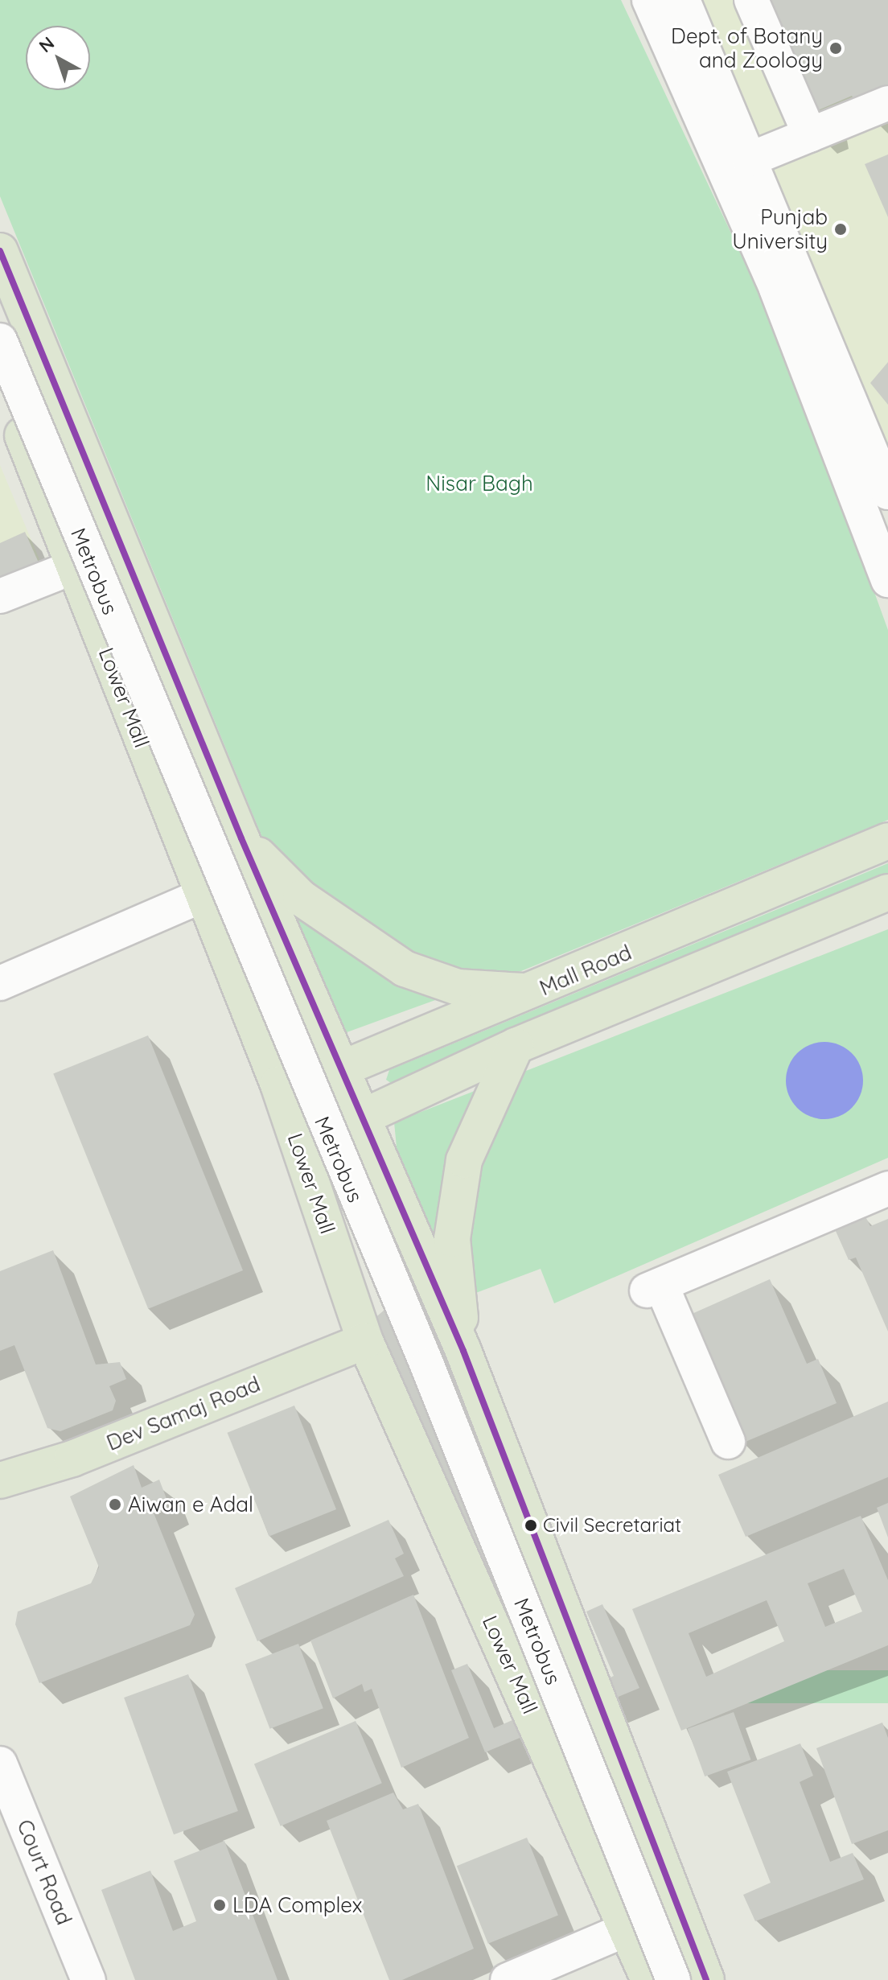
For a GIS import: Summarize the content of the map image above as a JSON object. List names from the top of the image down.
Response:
{
  "streets": {
    "main road": ["Lower Mall", "Mall Road", "Dev Samaj Road"],
    "street": ["Metrobus", "Court Road"]
  },
  "crossings": [
    ["Lower Mall", "Mall Road"],
    ["Lower Mall", "Dev Samaj Road"]
  ],
  "parks": ["Nisar Bagh"],
  "places": [
    "Dept. of Botany and Zoology",
    "Punjab University",
    "Aiwan e Adal",
    "Civil Secretariat",
    "LDA Complex"
  ],
  "north": "top left"
}
